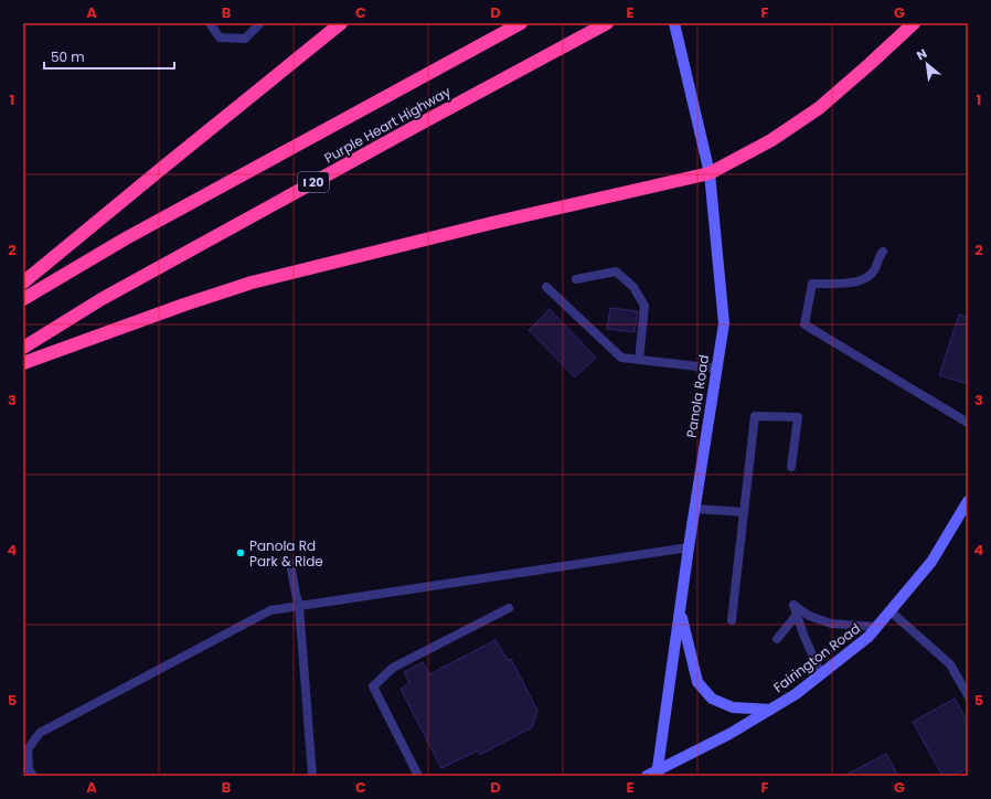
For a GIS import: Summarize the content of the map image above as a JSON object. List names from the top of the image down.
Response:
{
  "streets": {
    "highway": ["Purple Heart Highway", "I 20"],
    "main road": ["Panola Road", "Fairington Road"]
  },
  "crossings": [
    ["Panola Road", "Fairington Road"]
  ],
  "places": ["Panola Rd Park & Ride"],
  "scale_bar": "50 m",
  "north": "top left",
  "grid": {
    "columns": [
      "A",
      "B",
      "C",
      "D",
      "E",
      "F",
      "G"
    ],
    "rows": [
      "1",
      "2",
      "3",
      "4",
      "5"
    ]
  }
}
